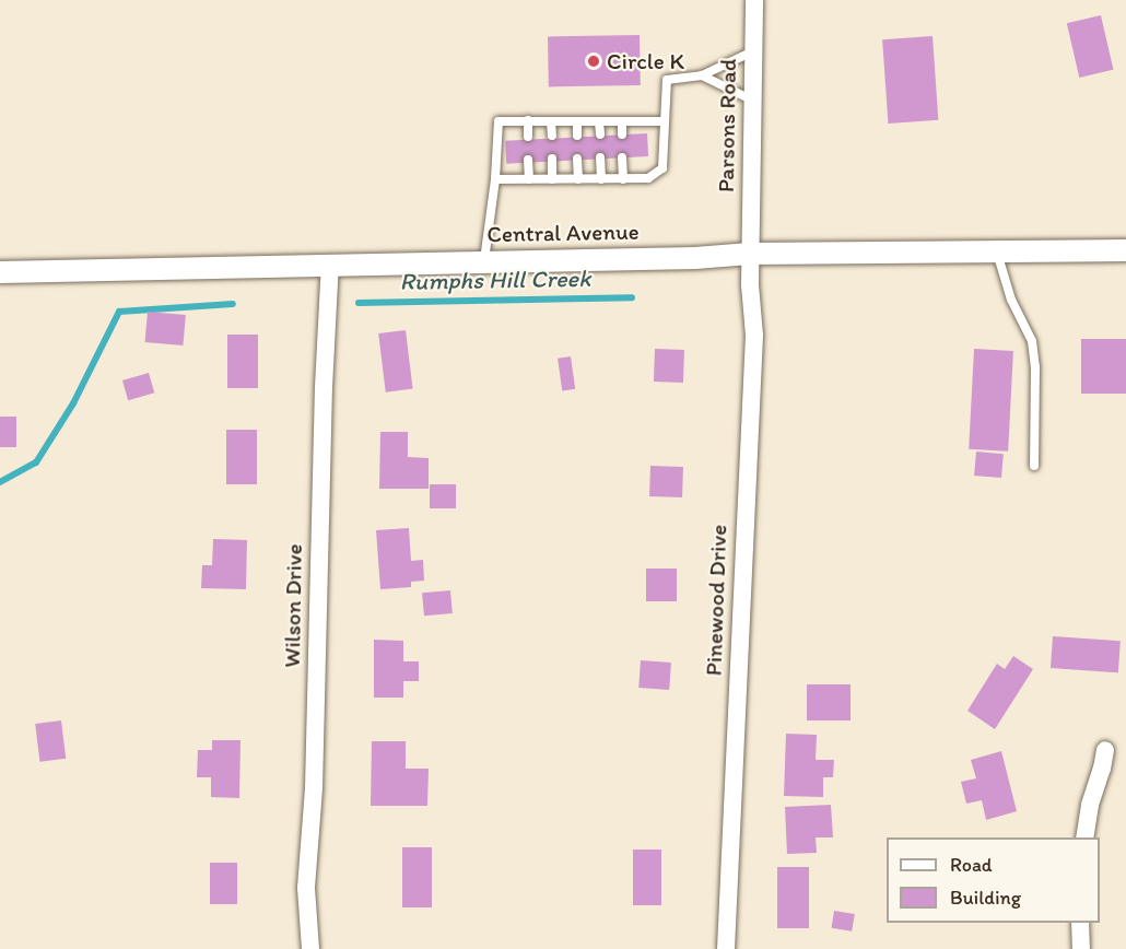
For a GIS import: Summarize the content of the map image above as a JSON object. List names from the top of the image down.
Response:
{
  "streets": {
    "street": [
      "Parsons Road",
      "Central Avenue",
      "Pinewood Drive",
      "Wilson Drive"
    ]
  },
  "crossings": [
    ["Parsons Road", "Central Avenue"],
    ["Parsons Road", "Pinewood Drive"],
    ["Central Avenue", "Pinewood Drive"],
    ["Central Avenue", "Wilson Drive"]
  ],
  "water": ["Rumphs Hill Creek"],
  "places": ["Circle K"],
  "legend": ["Road", "Building"]
}
